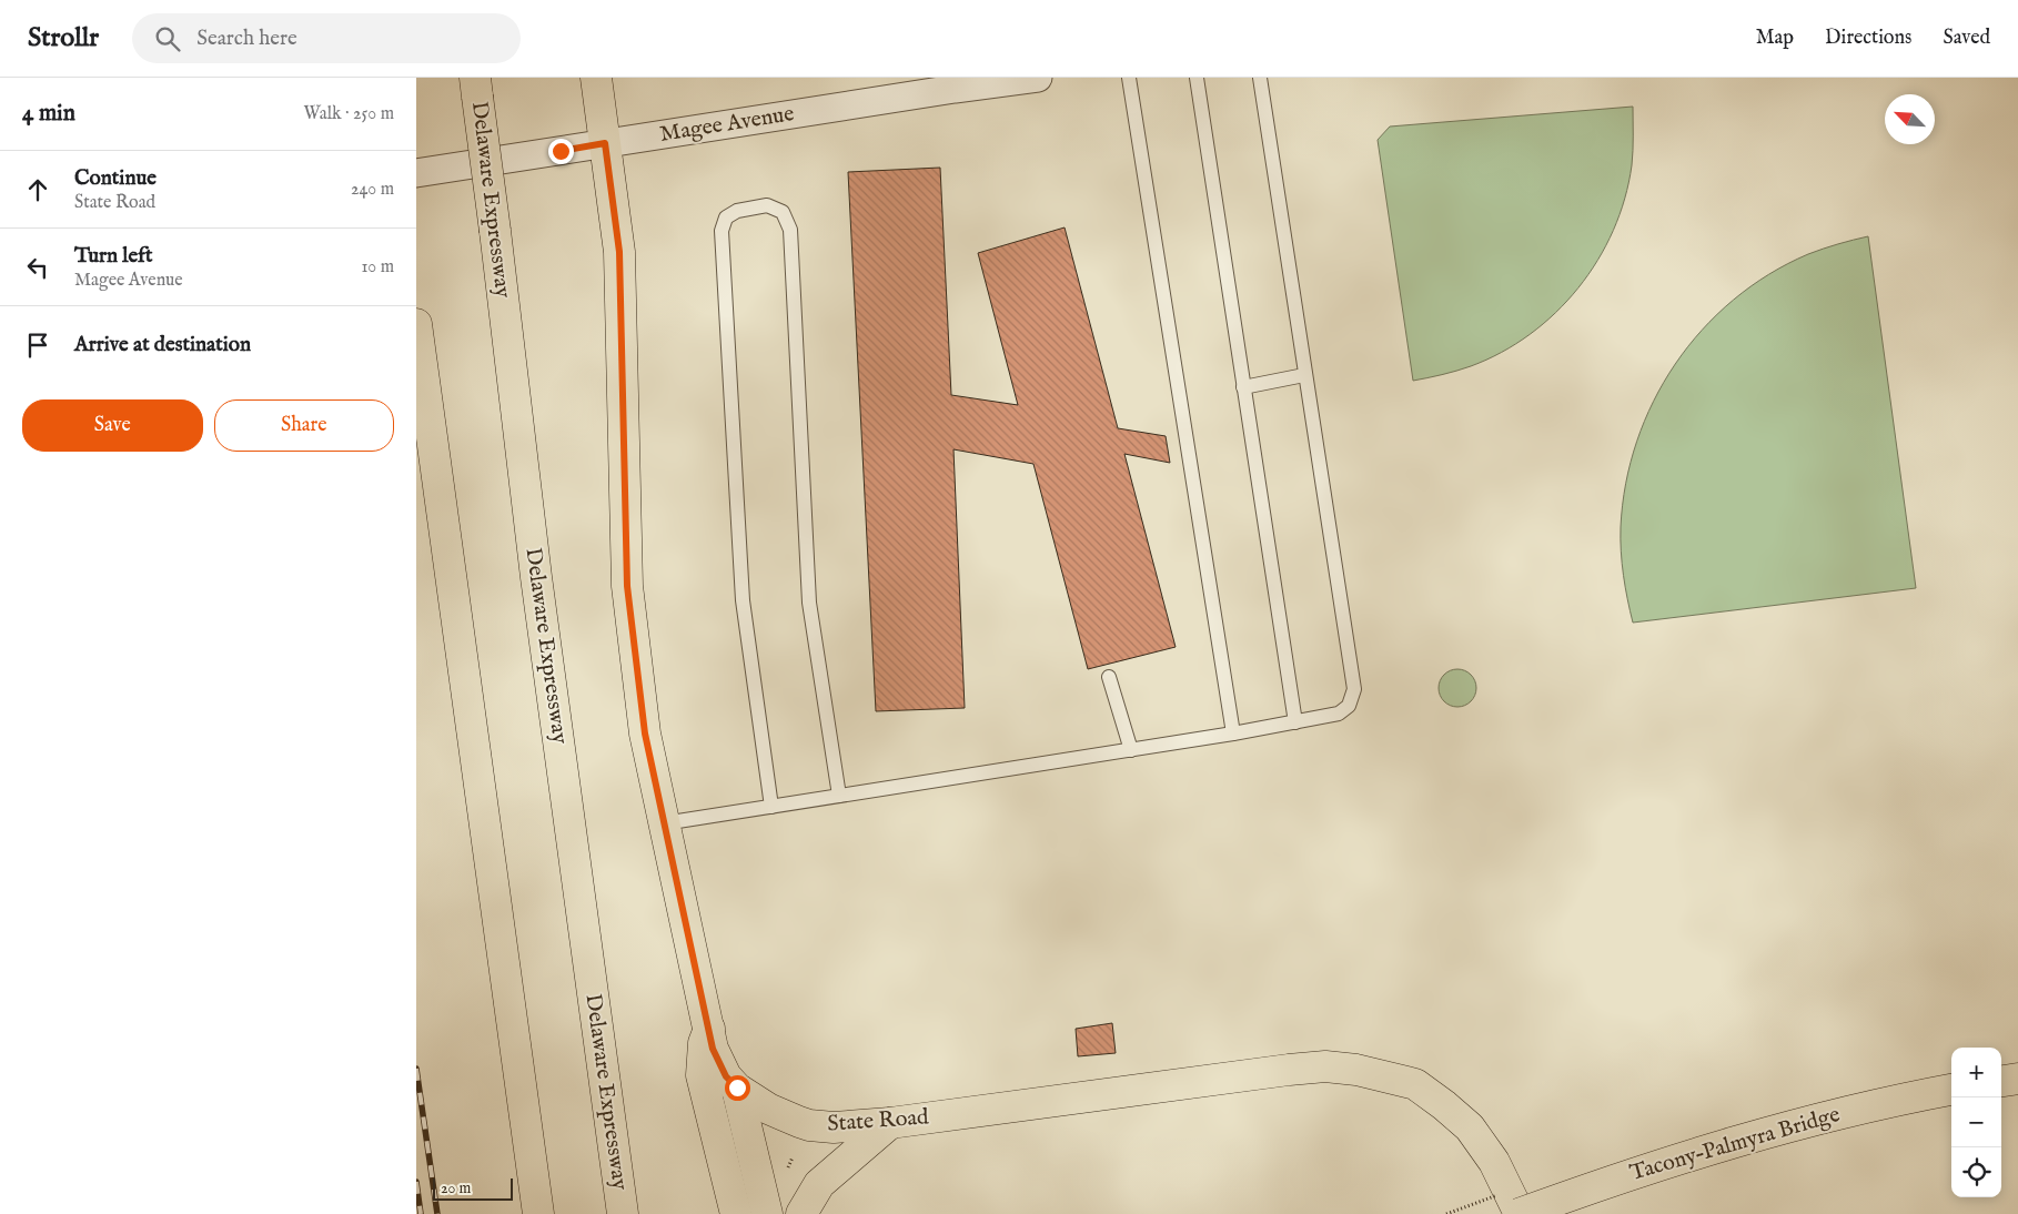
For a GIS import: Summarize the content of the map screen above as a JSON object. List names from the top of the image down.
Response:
{
  "streets": {
    "main road": ["Delaware Expressway", "State Road", "Tacony–Palmyra Bridge"],
    "street": ["Magee Avenue"]
  },
  "crossings": [
    ["Magee Avenue", "State Road"],
    ["State Road", "Tacony–Palmyra Bridge"]
  ],
  "scale_bar": "20 m",
  "north": "top left",
  "page": {
    "header": "Strollr",
    "search": "Search here",
    "nav": ["Map", "Directions", "Saved"],
    "heading": ["4 min", "Walk · 250 m"],
    "list": [
      ["Continue", "State Road", "240 m"],
      ["Turn left", "Magee Avenue", "10 m"],
      "Arrive at destination"
    ],
    "buttons": ["Save", "Share"],
    "map_buttons": ["+", "−"],
    "scale": "20 m"
  }
}
